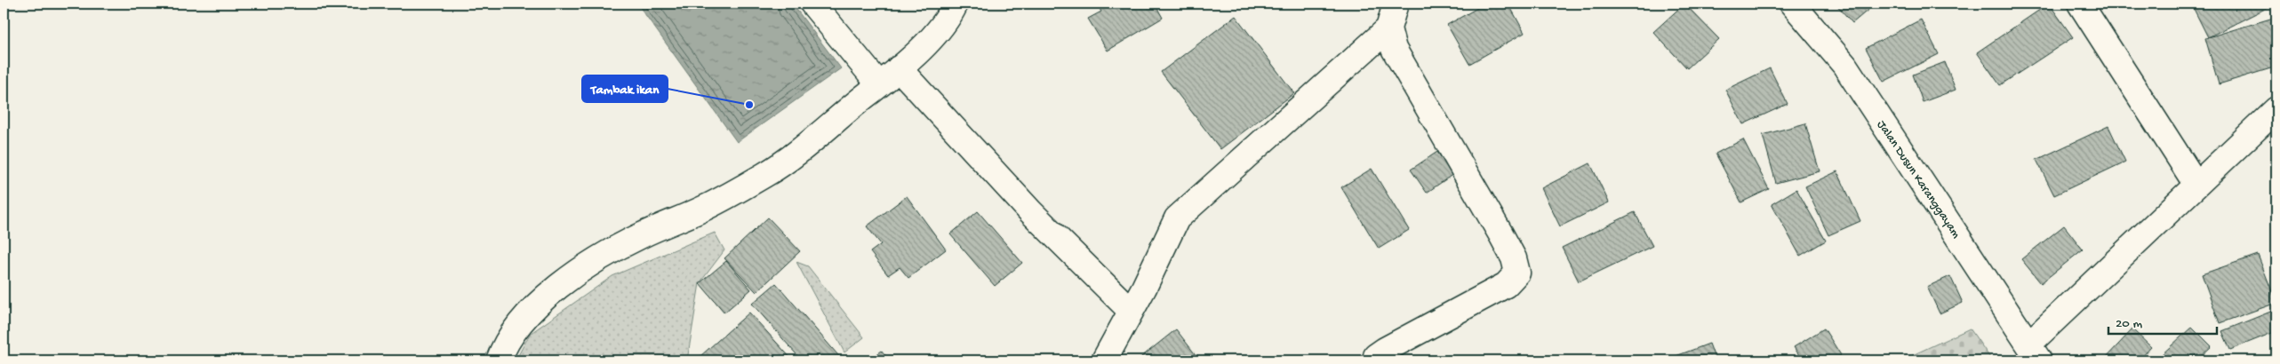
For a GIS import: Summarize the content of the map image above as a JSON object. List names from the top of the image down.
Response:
{
  "streets": {
    "street": ["Jalan Dusun Karanggayam"]
  },
  "places": ["Tambak ikan"],
  "scale_bar": "20 m"
}
